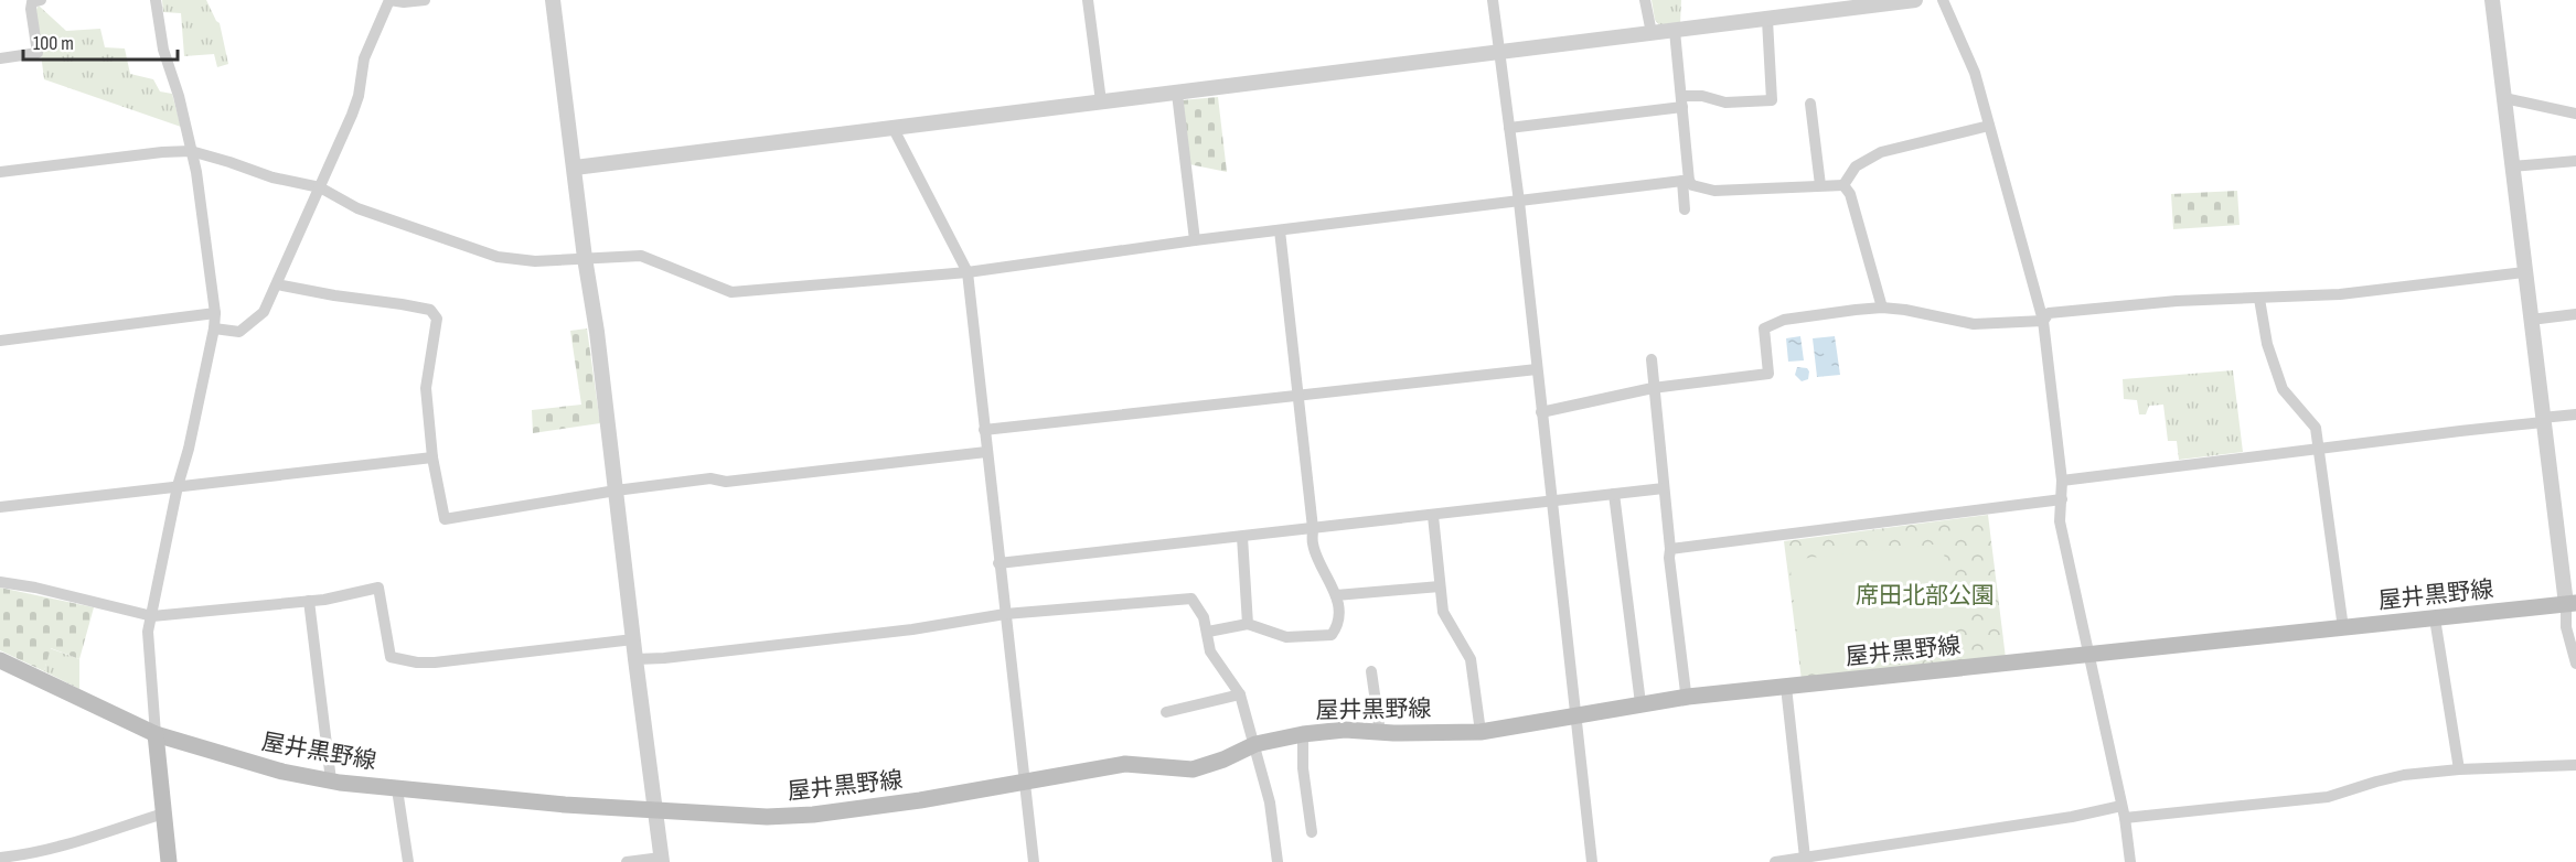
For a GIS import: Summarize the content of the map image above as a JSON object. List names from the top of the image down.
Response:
{
  "streets": {
    "main road": ["屋井黒野線"]
  },
  "parks": ["席田北部公園"],
  "scale_bar": "100 m"
}
